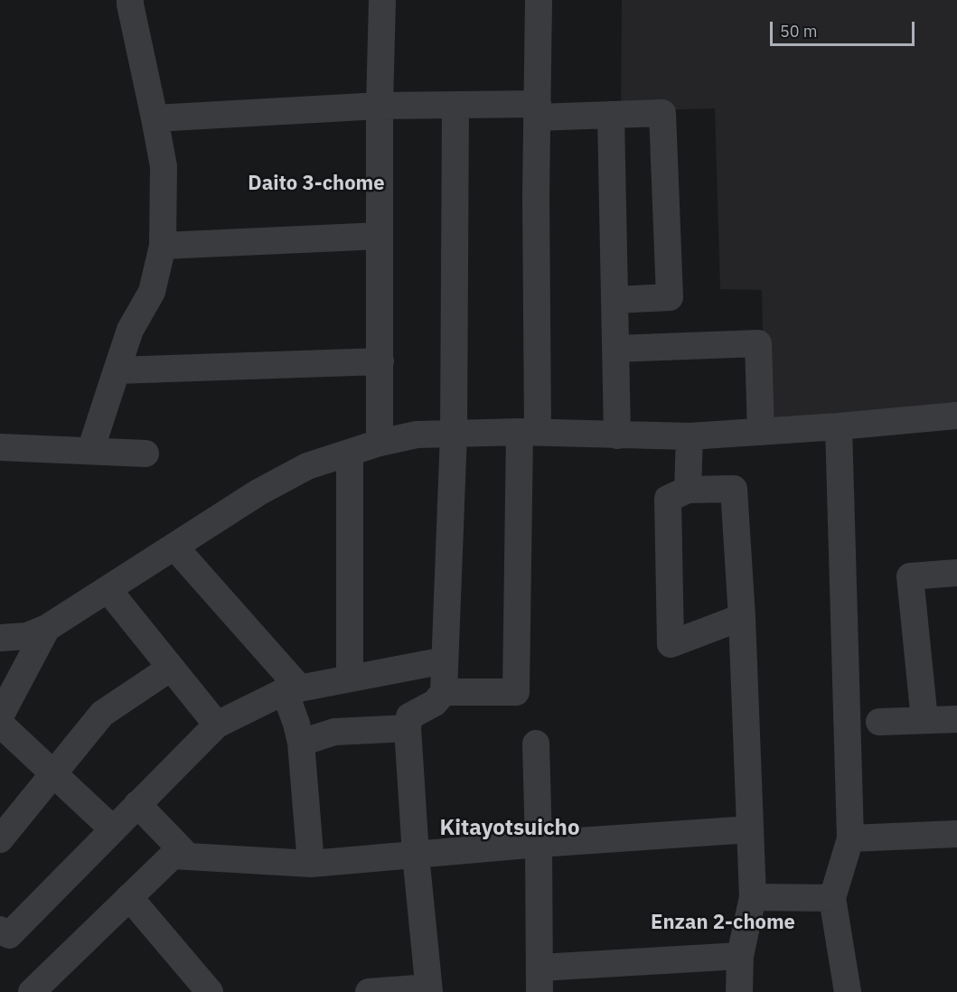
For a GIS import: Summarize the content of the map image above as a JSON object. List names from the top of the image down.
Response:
{
  "districts": ["Daito 3-chome", "Kitayotsuicho", "Enzan 2-chome"],
  "scale_bar": "50 m"
}
